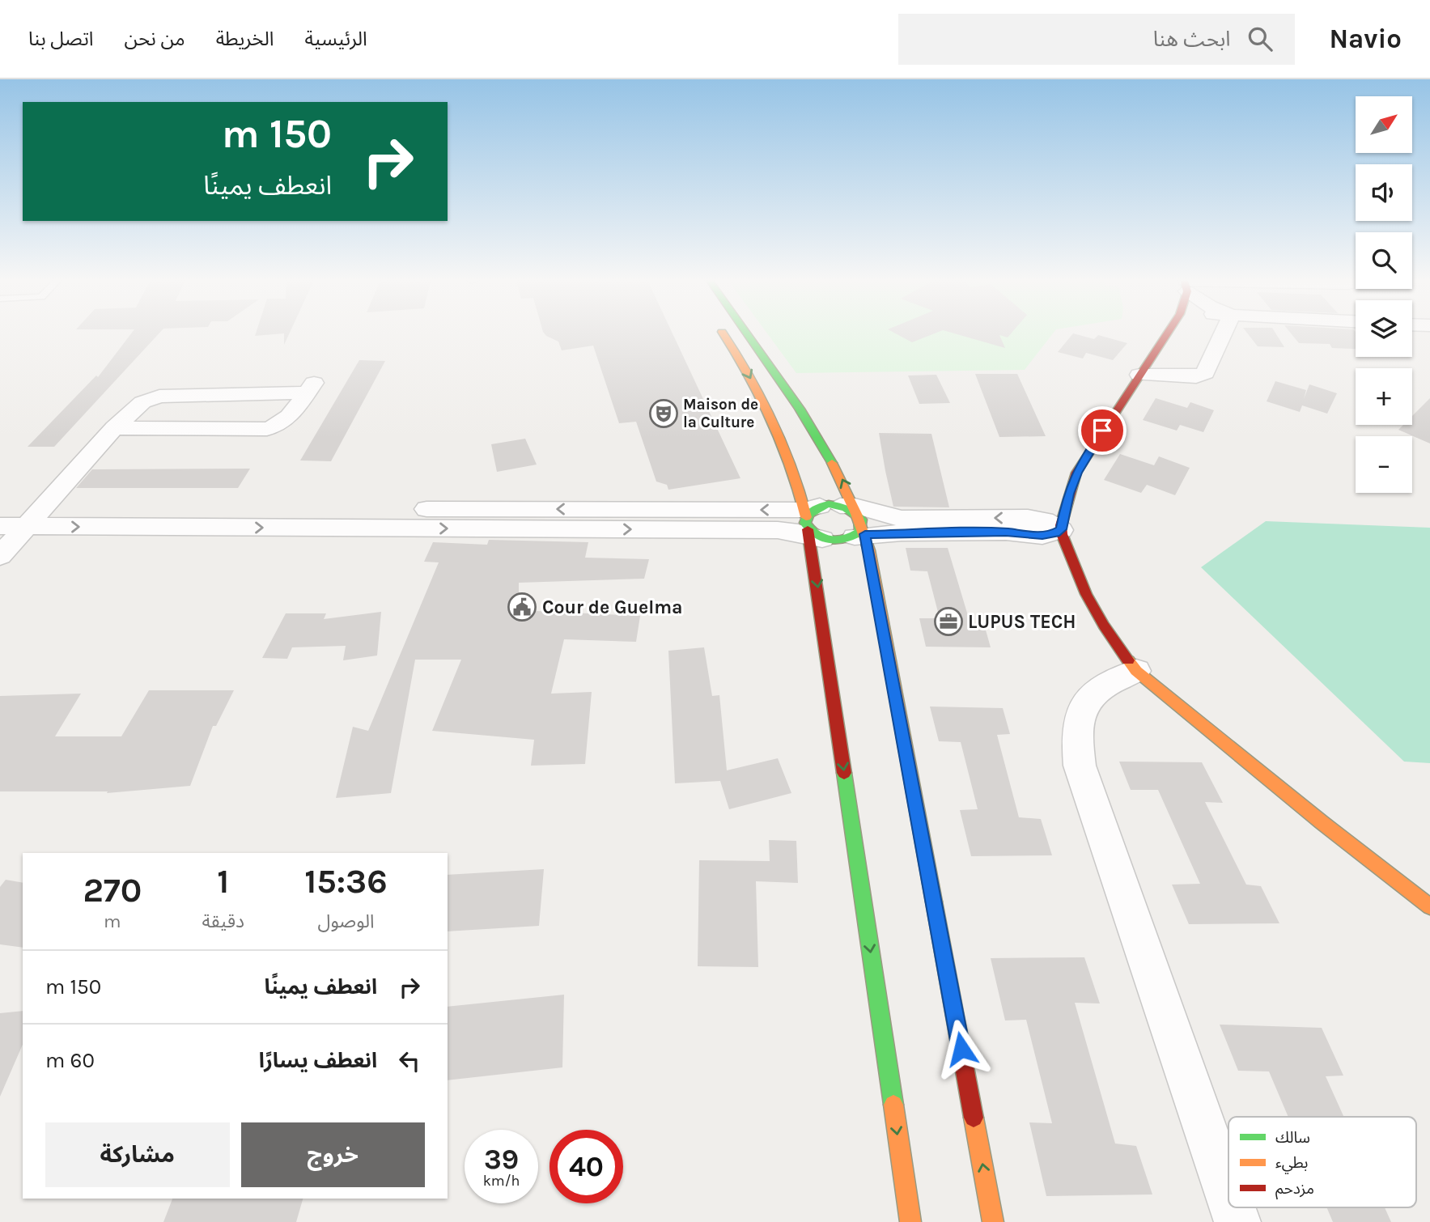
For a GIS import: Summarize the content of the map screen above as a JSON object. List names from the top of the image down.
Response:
{
  "places": {
    "theatre": ["Maison de la Culture"],
    "public building": ["Cour de Guelma"],
    "office": ["LUPUS TECH"]
  },
  "legend": ["سالك", "بطيء", "مزدحم"],
  "north": "top right",
  "page": {
    "header": "Navio",
    "search": "ابحث هنا",
    "nav": [
      "الرئيسية",
      "الخريطة",
      "من نحن",
      "اتصل بنا"
    ],
    "map_buttons": ["+", "−"],
    "turn": ["150 m", "انعطف يمينًا"],
    "eta": [
      "15:36",
      "الوصول",
      "1",
      "دقيقة",
      "270",
      "m"
    ],
    "list": [
      {
        "name": "انعطف يمينًا",
        "value": "150 m"
      },
      {
        "name": "انعطف يسارًا",
        "value": "60 m"
      }
    ],
    "buttons": ["خروج", "مشاركة"],
    "speed": "39 km/h",
    "limit": "40"
  }
}
